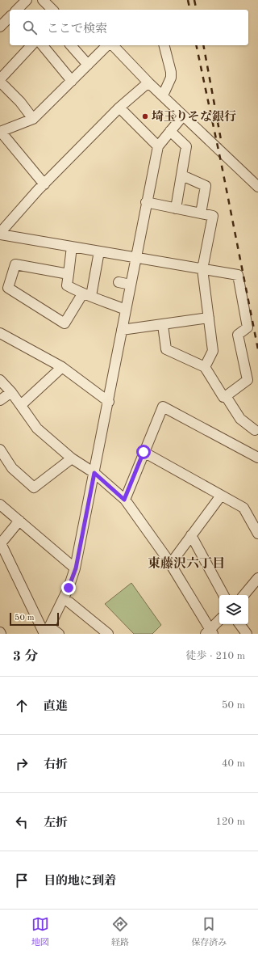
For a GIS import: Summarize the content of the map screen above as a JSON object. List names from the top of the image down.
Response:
{
  "districts": ["東藤沢六丁目"],
  "places": ["埼玉りそな銀行"],
  "scale_bar": "50 m",
  "page": {
    "search": "ここで検索",
    "scale": "50 m",
    "heading": ["3 分", "徒歩 · 210 m"],
    "list": [
      ["直進", "50 m"],
      ["右折", "40 m"],
      ["左折", "120 m"],
      "目的地に到着"
    ],
    "nav": ["地図", "経路", "保存済み"]
  }
}
